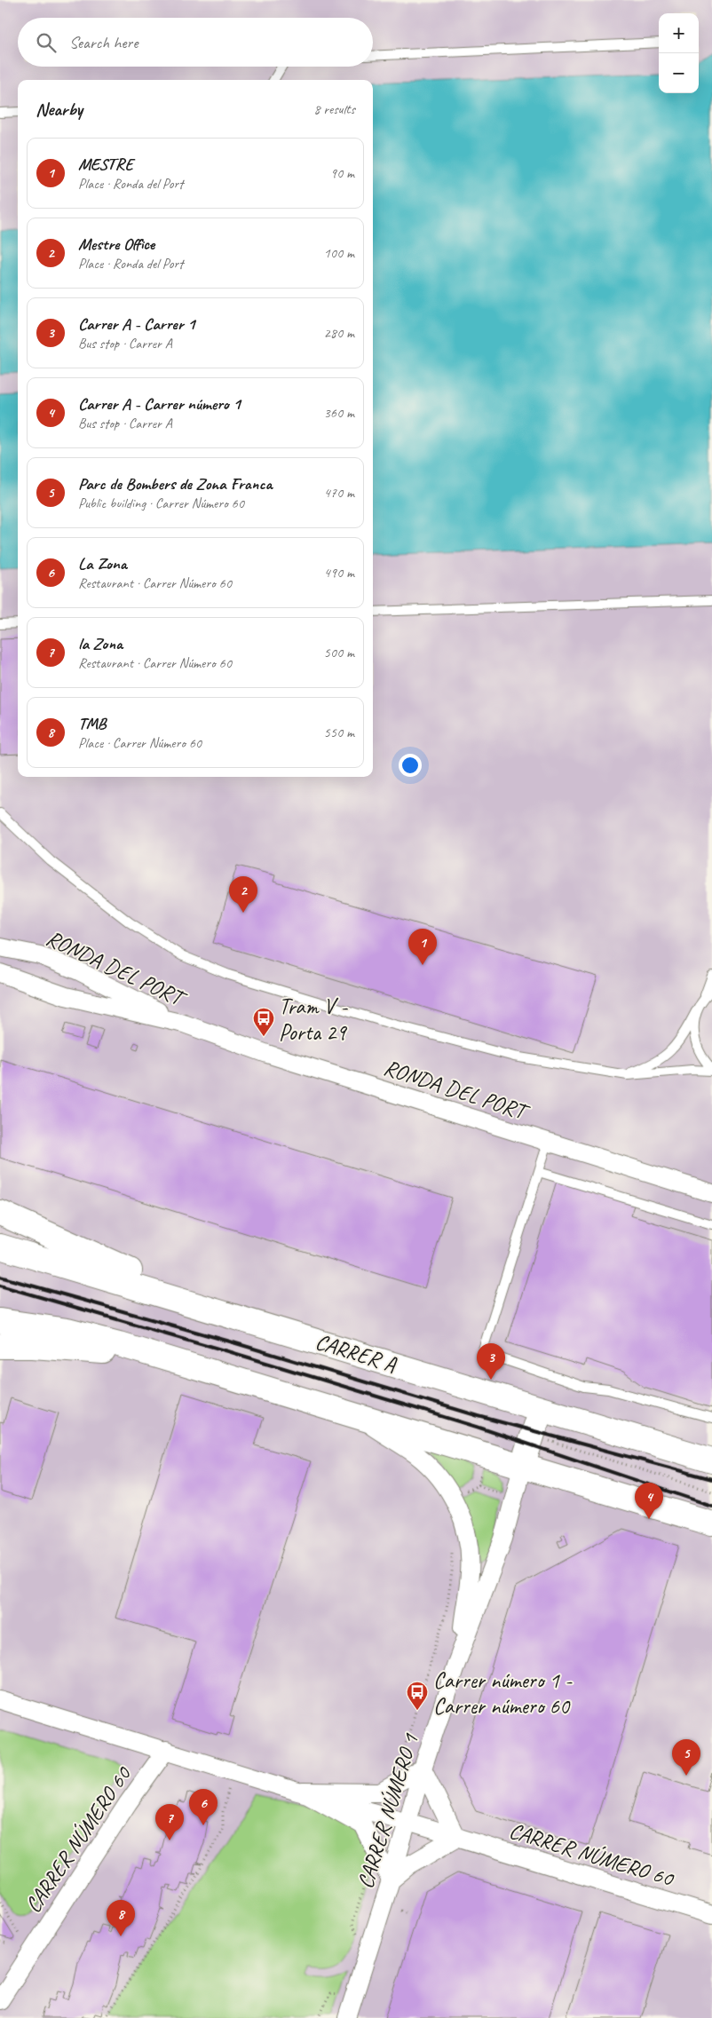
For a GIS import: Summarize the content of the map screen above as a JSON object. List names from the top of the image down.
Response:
{
  "streets": {
    "main road": ["CARRER A"],
    "street": ["RONDA DEL PORT", "CARRER NÚMERO 1", "CARRER NÚMERO 60"]
  },
  "crossings": [
    ["CARRER NÚMERO 1", "CARRER NÚMERO 60"]
  ],
  "places": {
    "bus stop": ["Tram V - Porta 29", "Carrer número 1 - Carrer número 60"]
  },
  "page": {
    "map_buttons": ["+", "−"],
    "search": "Search here",
    "heading": ["Nearby", "8 results"],
    "list": [
      {
        "mark": "1",
        "name": "MESTRE",
        "note": "Place · Ronda del Port",
        "value": "90 m"
      },
      {
        "mark": "2",
        "name": "Mestre Office",
        "note": "Place · Ronda del Port",
        "value": "100 m"
      },
      {
        "mark": "3",
        "name": "Carrer A - Carrer 1",
        "note": "Bus stop · Carrer A",
        "value": "280 m"
      },
      {
        "mark": "4",
        "name": "Carrer A - Carrer número 1",
        "note": "Bus stop · Carrer A",
        "value": "360 m"
      },
      {
        "mark": "5",
        "name": "Parc de Bombers de Zona Franca",
        "note": "Public building · Carrer Número 60",
        "value": "470 m"
      },
      {
        "mark": "6",
        "name": "La Zona",
        "note": "Restaurant · Carrer Número 60",
        "value": "490 m"
      },
      {
        "mark": "7",
        "name": "la Zona",
        "note": "Restaurant · Carrer Número 60",
        "value": "500 m"
      },
      {
        "mark": "8",
        "name": "TMB",
        "note": "Place · Carrer Número 60",
        "value": "550 m"
      }
    ],
    "pins": [
      "2",
      "1",
      "3",
      "4",
      "5",
      "6",
      "7",
      "8"
    ]
  }
}
